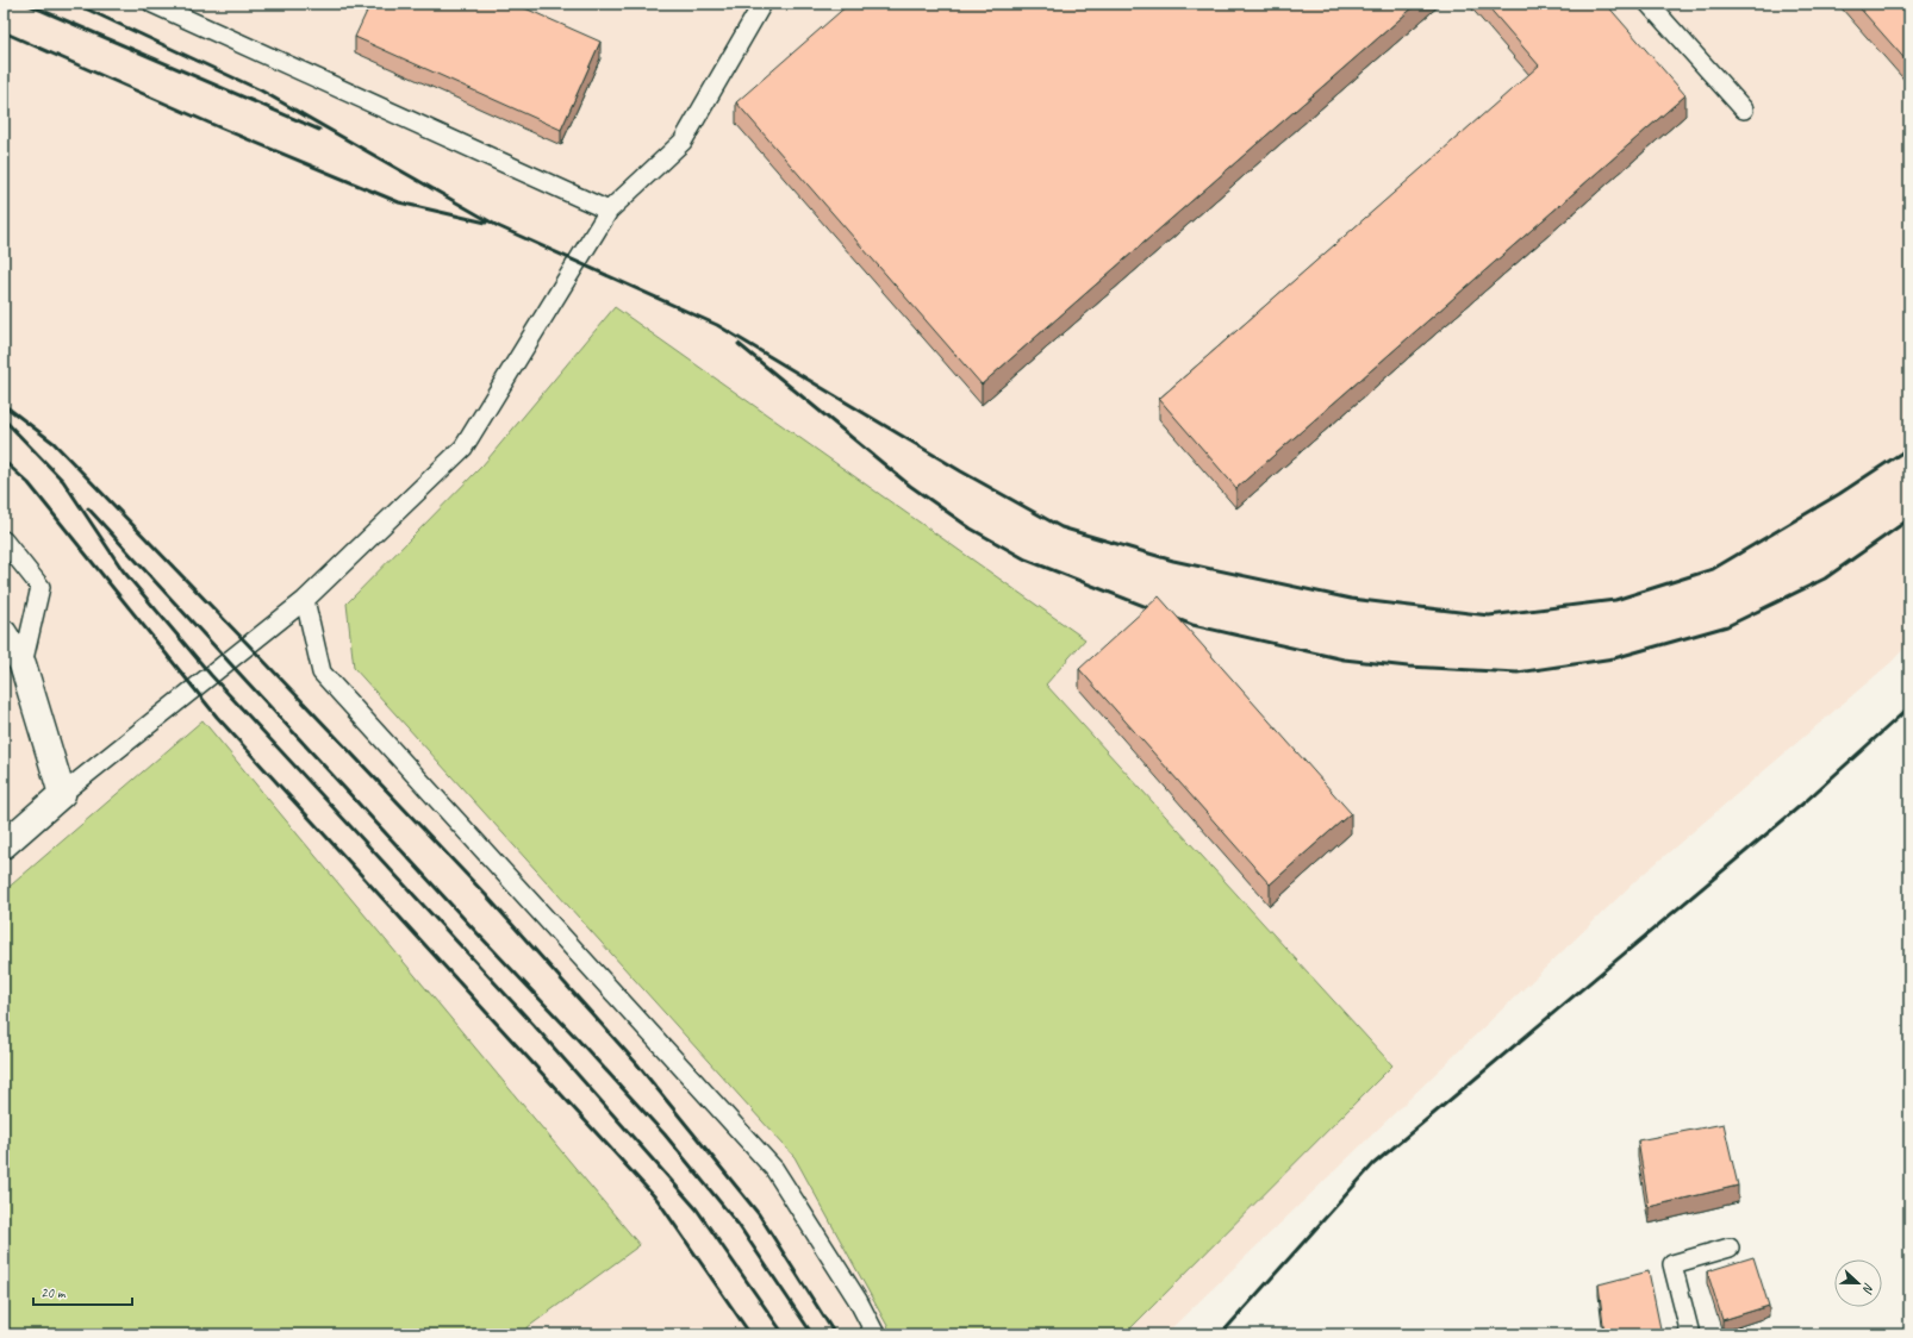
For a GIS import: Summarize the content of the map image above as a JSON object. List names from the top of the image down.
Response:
{
  "scale_bar": "20 m",
  "north": "right"
}
